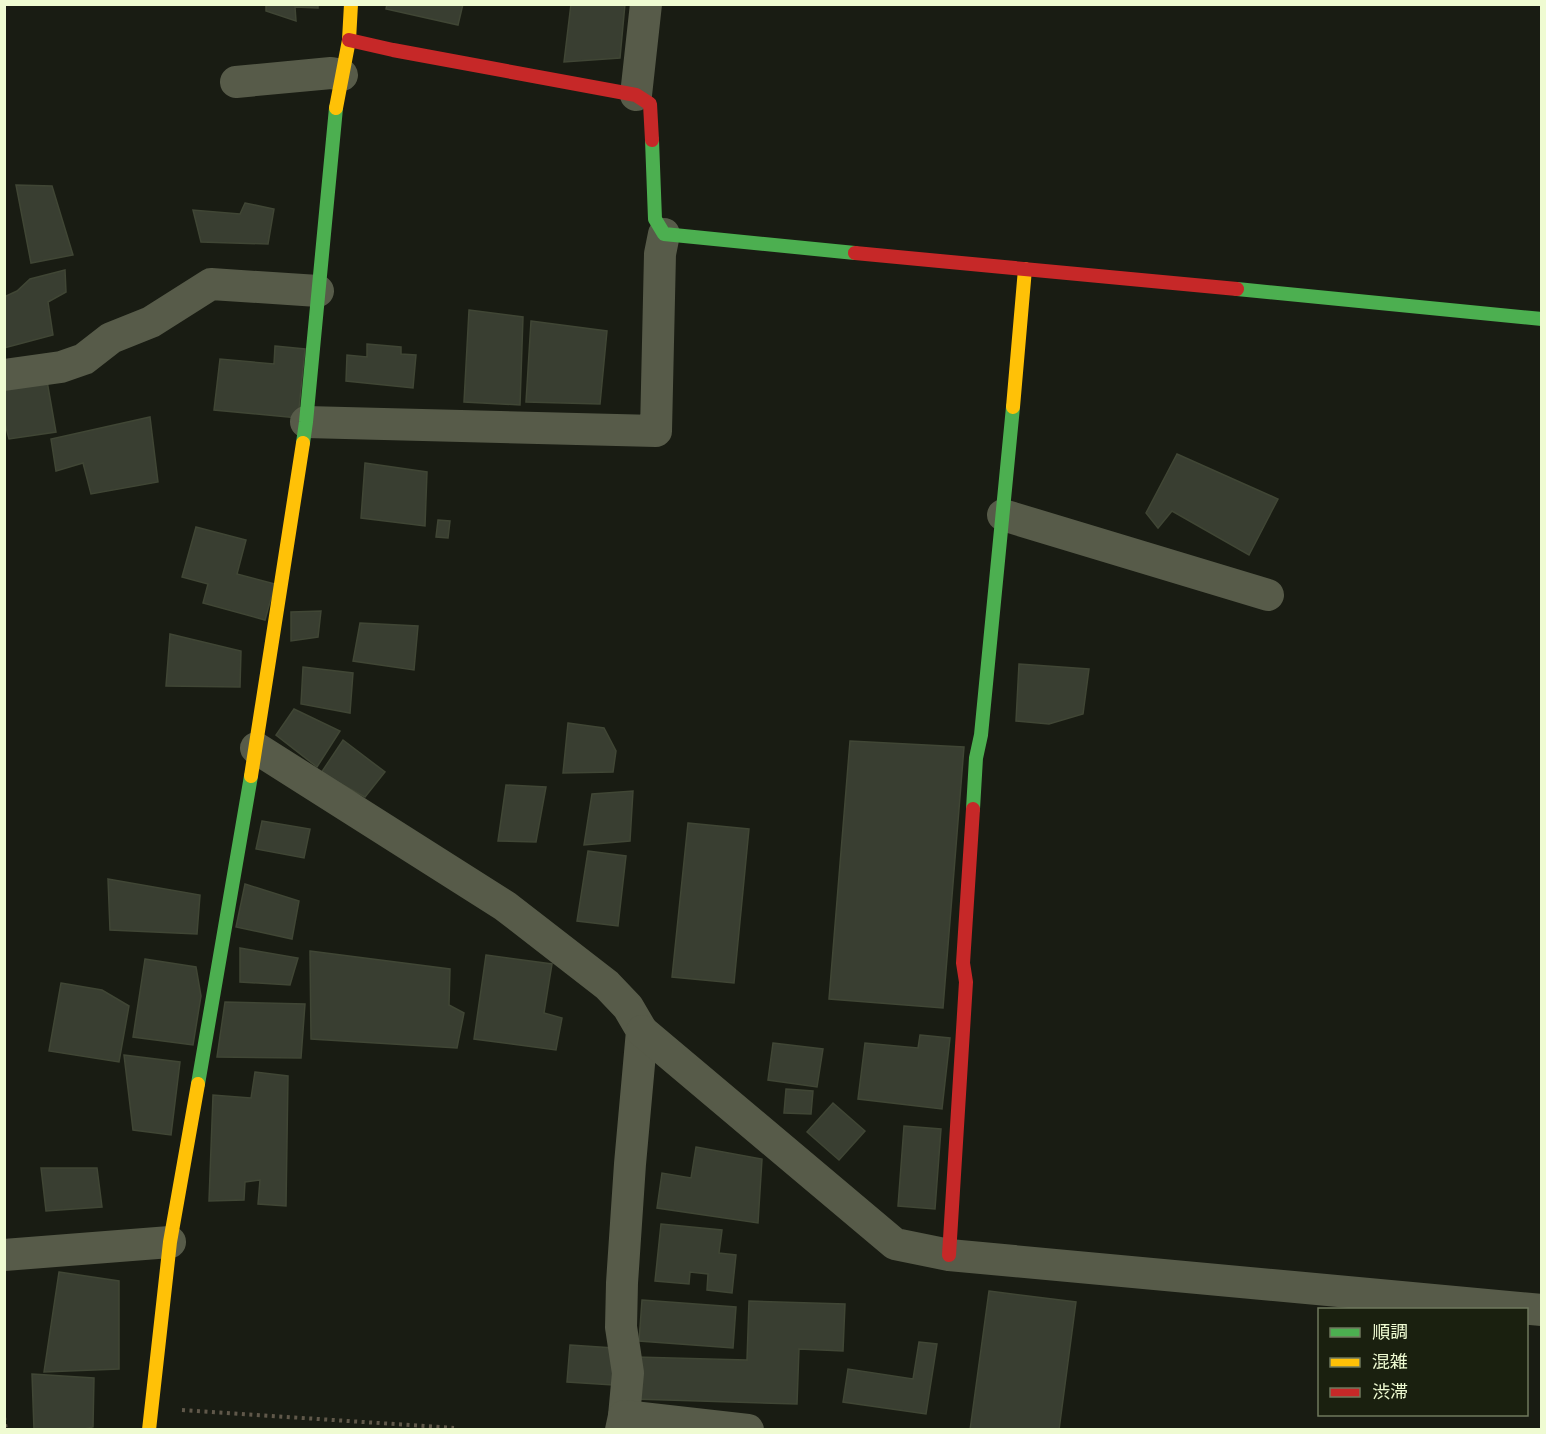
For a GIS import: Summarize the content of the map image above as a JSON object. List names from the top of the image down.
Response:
{
  "legend": ["順調", "混雑", "渋滞"]
}
